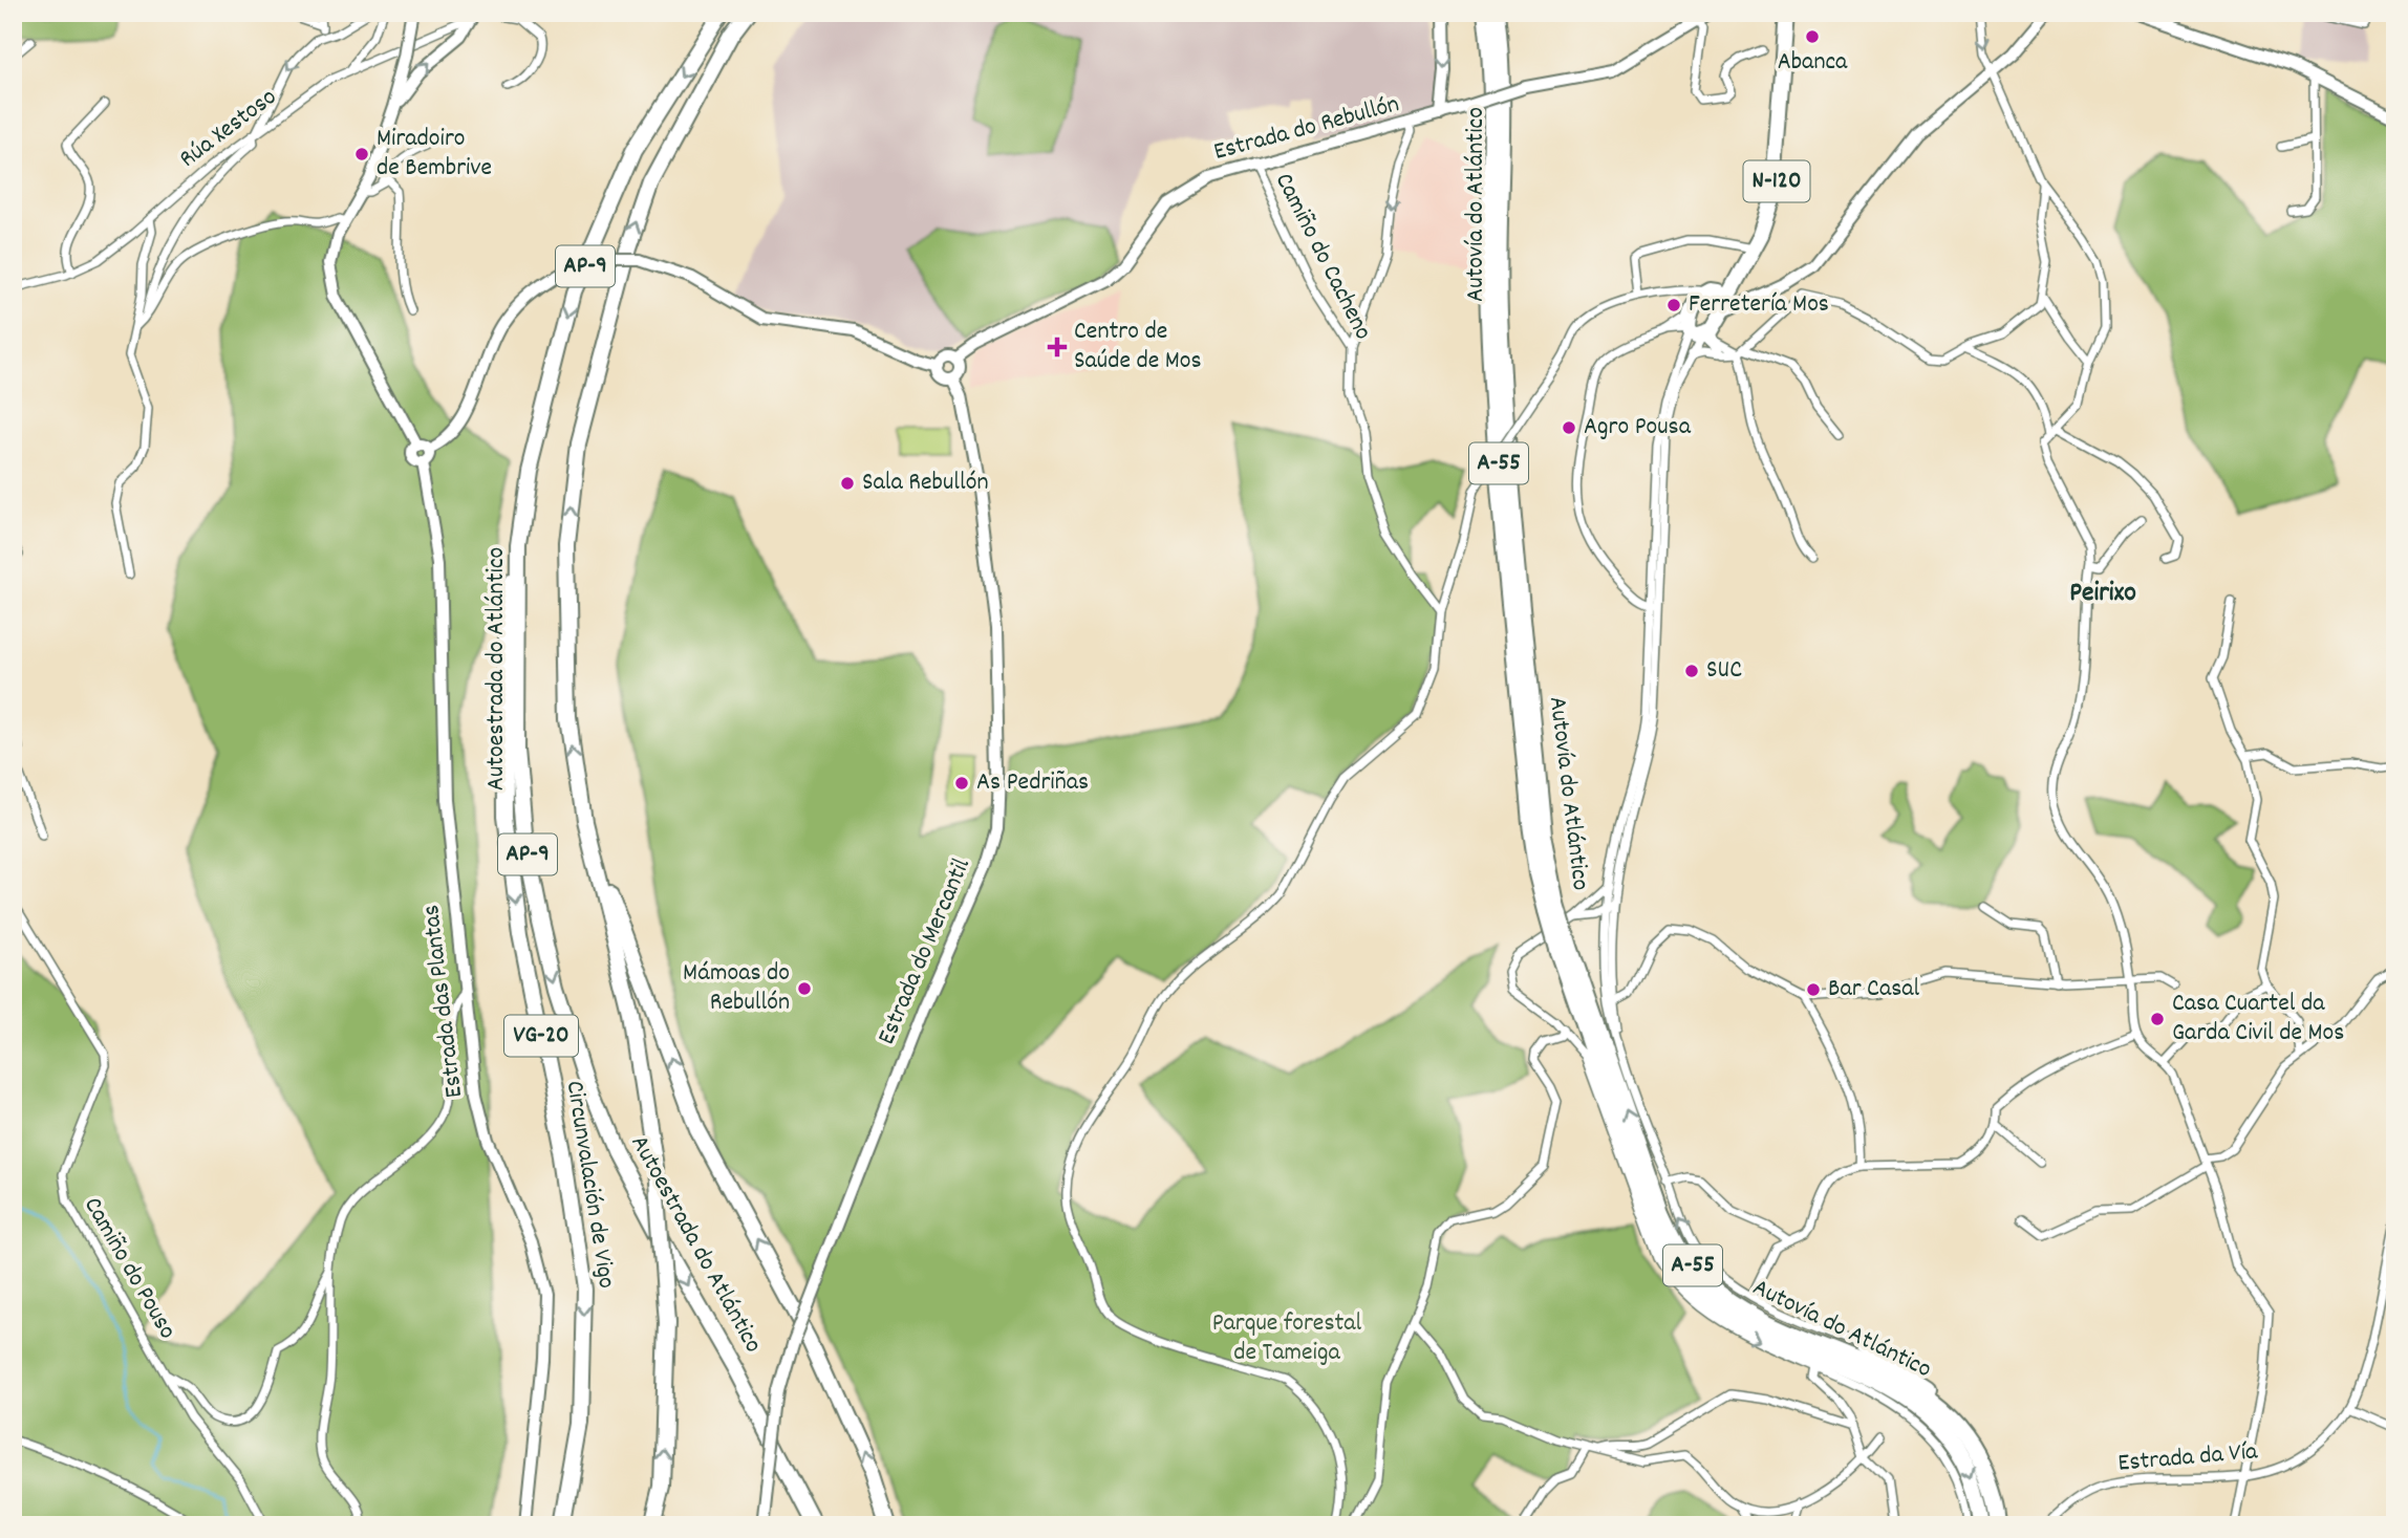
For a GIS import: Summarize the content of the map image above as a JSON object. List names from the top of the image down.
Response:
{
  "streets": {
    "highway": [
      "N-120",
      "Autovía do Atlántico",
      "AP-9",
      "A-55",
      "Autoestrada do Atlántico",
      "VG-20",
      "Circunvalación de Vigo"
    ],
    "street": [
      "Rúa Xestoso",
      "Estrada do Rebullón",
      "Camiño do Cacheno",
      "Estrada do Mercantil",
      "Estrada das Plantas",
      "Camiño do Pouso",
      "Estrada da Vía"
    ]
  },
  "crossings": [
    ["Estrada do Rebullón", "Camiño do Cacheno"],
    ["Estrada do Rebullón", "Estrada do Mercantil"],
    ["Autoestrada do Atlántico", "Circunvalación de Vigo"]
  ],
  "districts": ["Peirixo"],
  "parks": ["Parque forestal de Tameiga"],
  "places": {
    "other": [
      "Abanca",
      "Miradoiro de Bembrive",
      "Ferretería Mos",
      "Agro Pousa",
      "Sala Rebullón",
      "SUC",
      "As Pedriñas",
      "Mámoas do Rebullón",
      "Bar Casal",
      "Casa Cuartel da Garda Civil de Mos"
    ],
    "health": ["Centro de Saúde de Mos"]
  }
}
